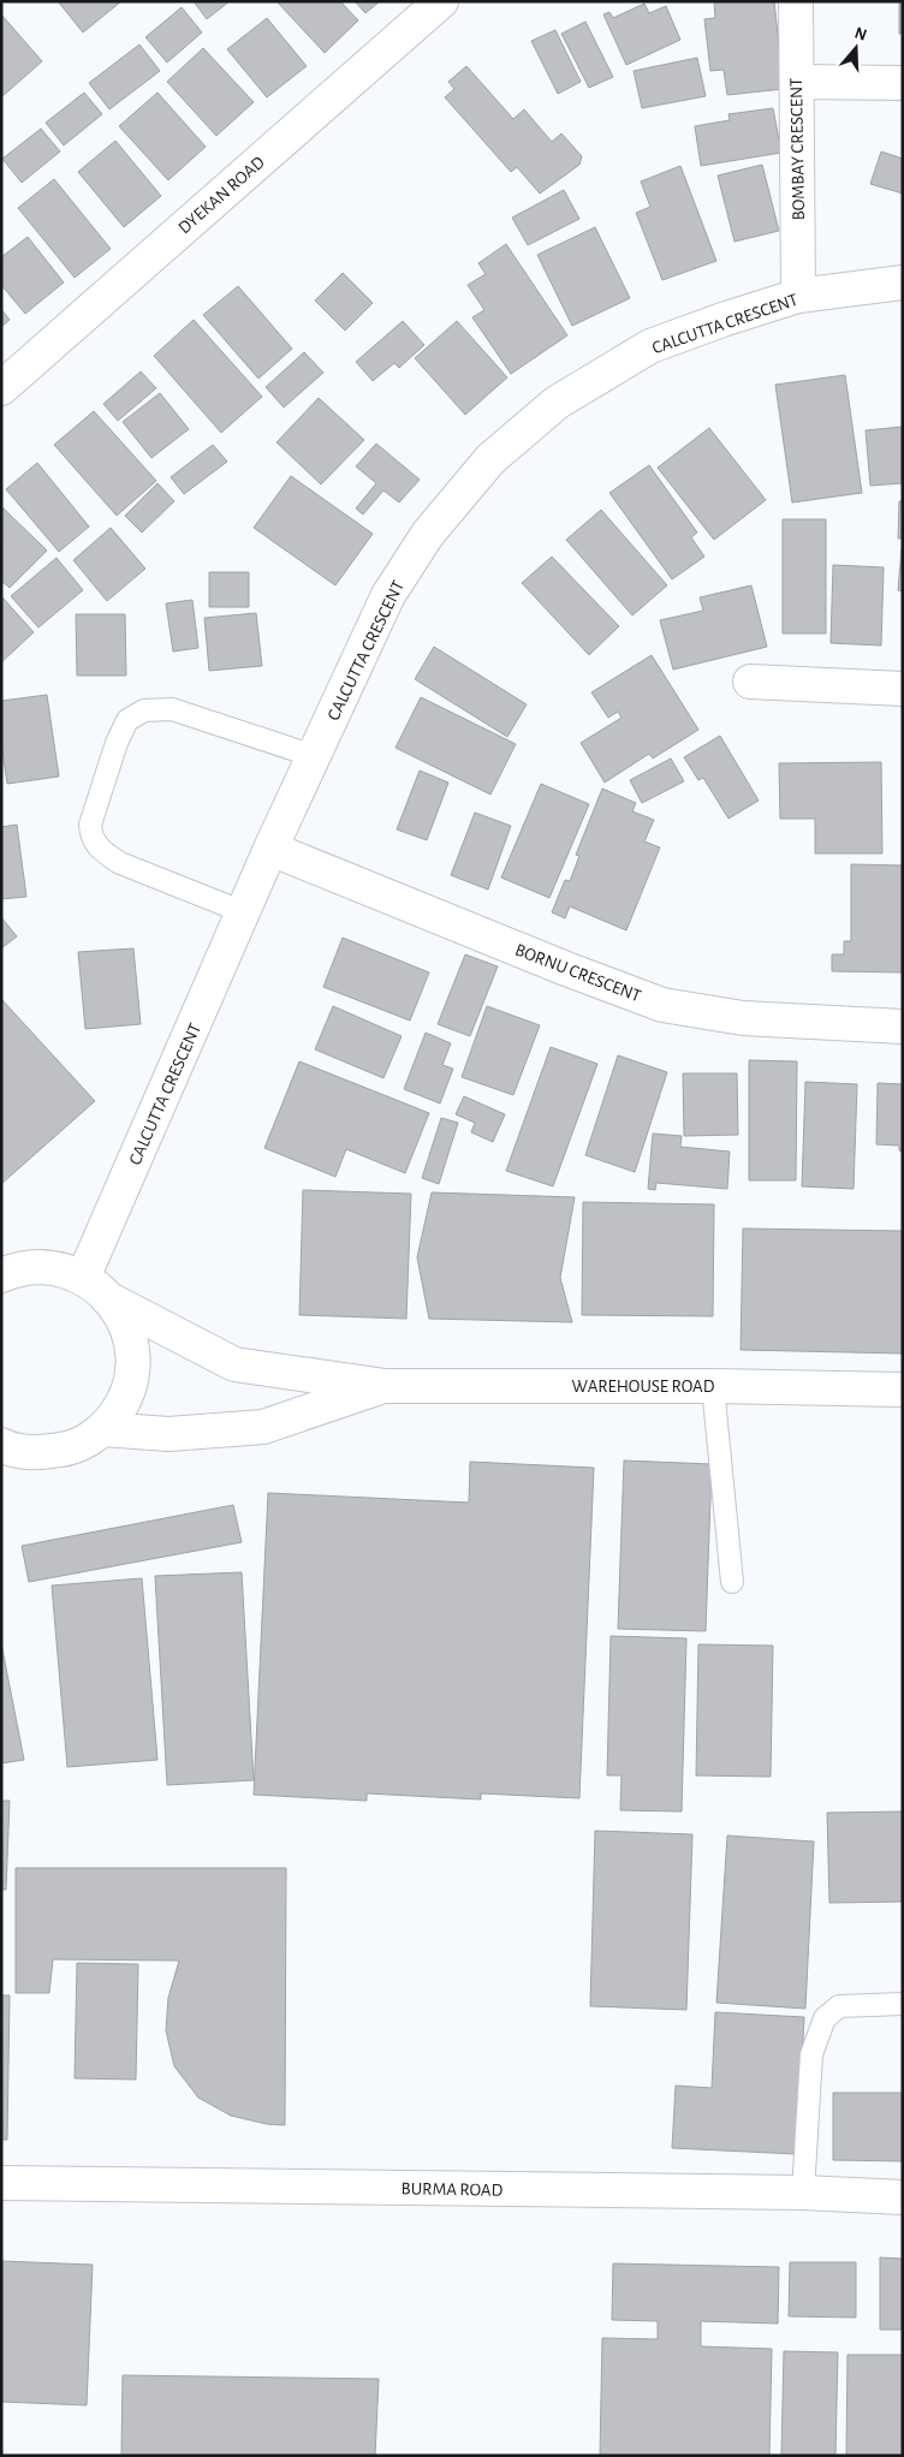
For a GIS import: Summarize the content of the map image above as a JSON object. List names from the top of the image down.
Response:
{
  "streets": {
    "street": [
      "BOMBAY CRESCENT",
      "DYEKAN ROAD",
      "CALCUTTA CRESCENT",
      "BORNU CRESCENT",
      "WAREHOUSE ROAD",
      "BURMA ROAD"
    ]
  },
  "crossings": [
    ["BOMBAY CRESCENT", "CALCUTTA CRESCENT"],
    ["CALCUTTA CRESCENT", "BORNU CRESCENT"]
  ],
  "north": "top"
}
